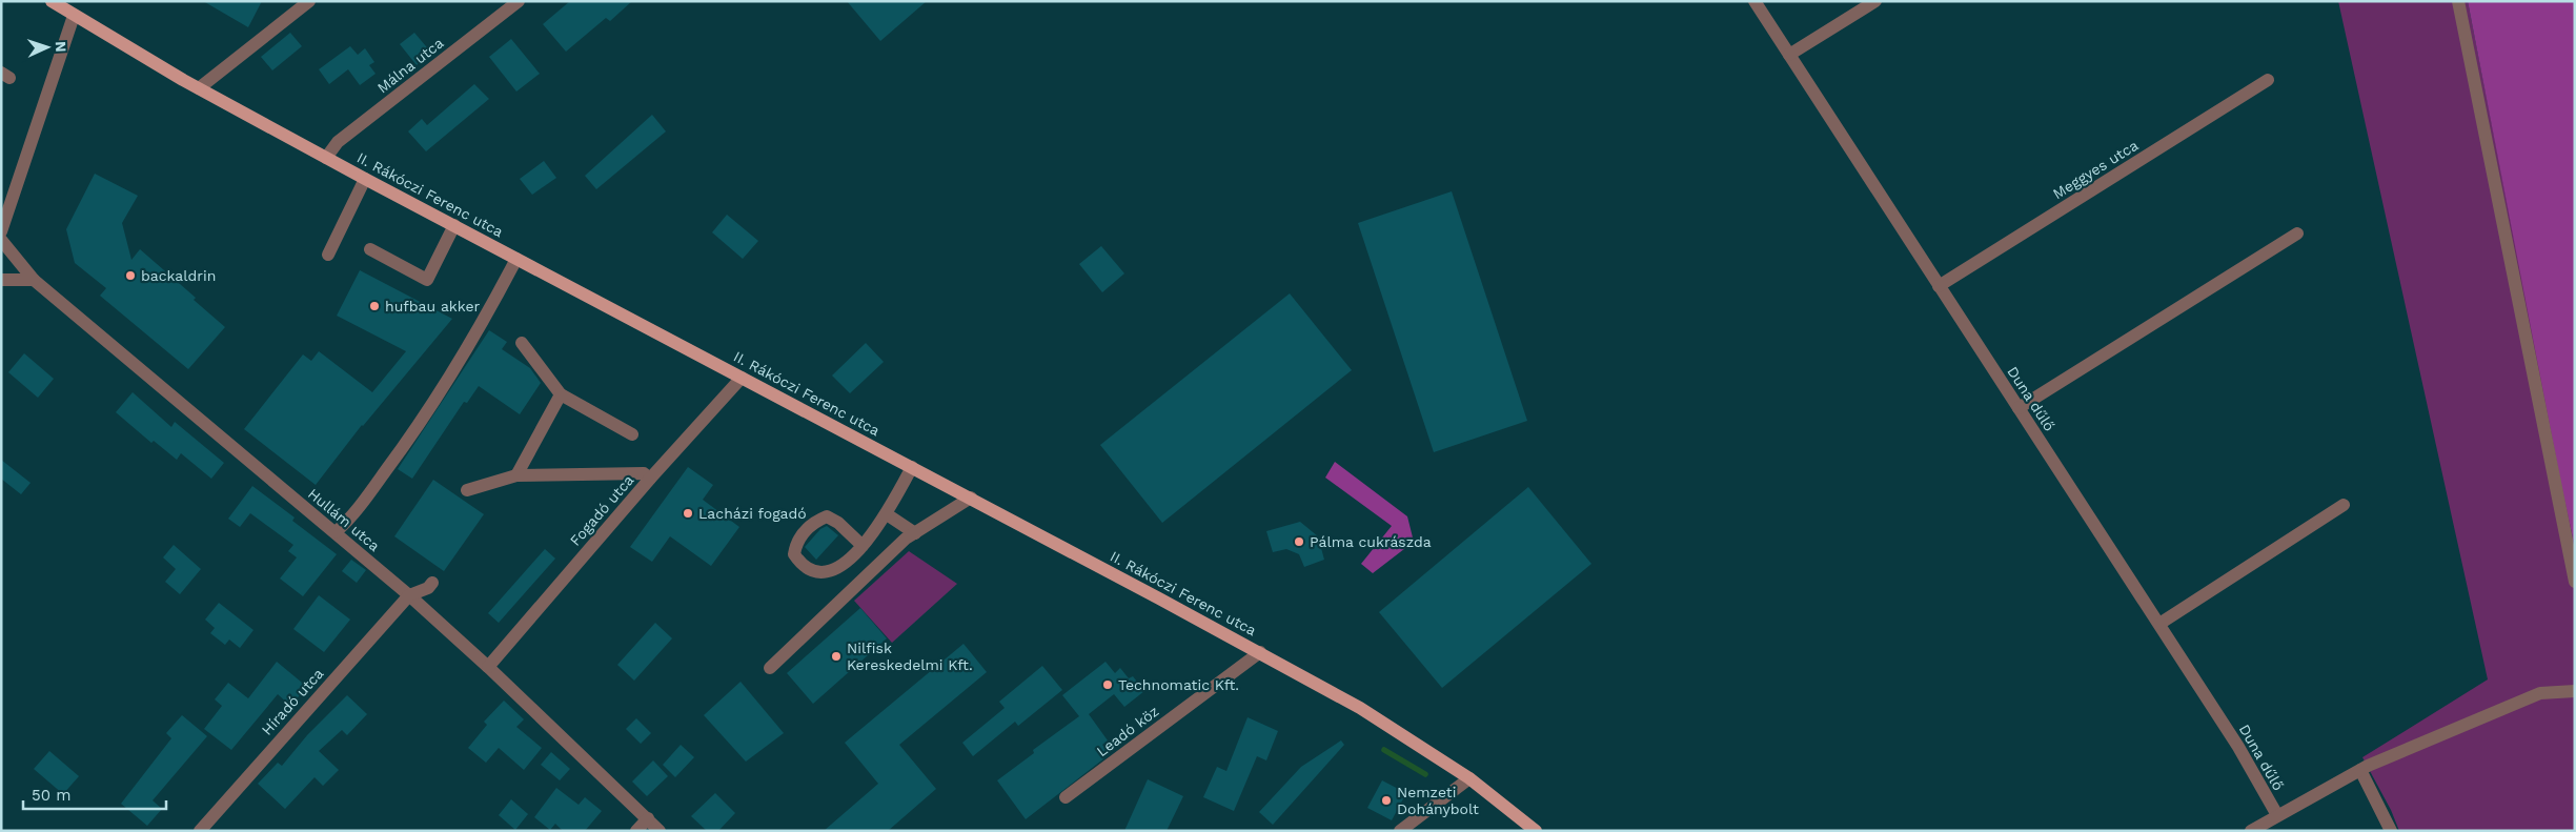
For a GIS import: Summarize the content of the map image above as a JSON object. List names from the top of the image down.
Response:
{
  "streets": {
    "main road": ["II. Rákóczi Ferenc utca"],
    "street": [
      "Málna utca",
      "Meggyes utca",
      "Duna dűlő",
      "Fogadó utca",
      "Hullám utca",
      "Híradó utca",
      "Leadó köz"
    ]
  },
  "crossings": [
    ["Málna utca", "II. Rákóczi Ferenc utca"],
    ["Meggyes utca", "Duna dűlő"],
    ["II. Rákóczi Ferenc utca", "Fogadó utca"],
    ["II. Rákóczi Ferenc utca", "Leadó köz"],
    ["Fogadó utca", "Hullám utca"],
    ["Hullám utca", "Híradó utca"]
  ],
  "places": [
    "backaldrin",
    "hufbau akker",
    "Lacházi fogadó",
    "Pálma cukrászda",
    "Nilfisk Kereskedelmi Kft.",
    "Technomatic Kft.",
    "Nemzeti Dohánybolt"
  ],
  "scale_bar": "50 m",
  "north": "right"
}
